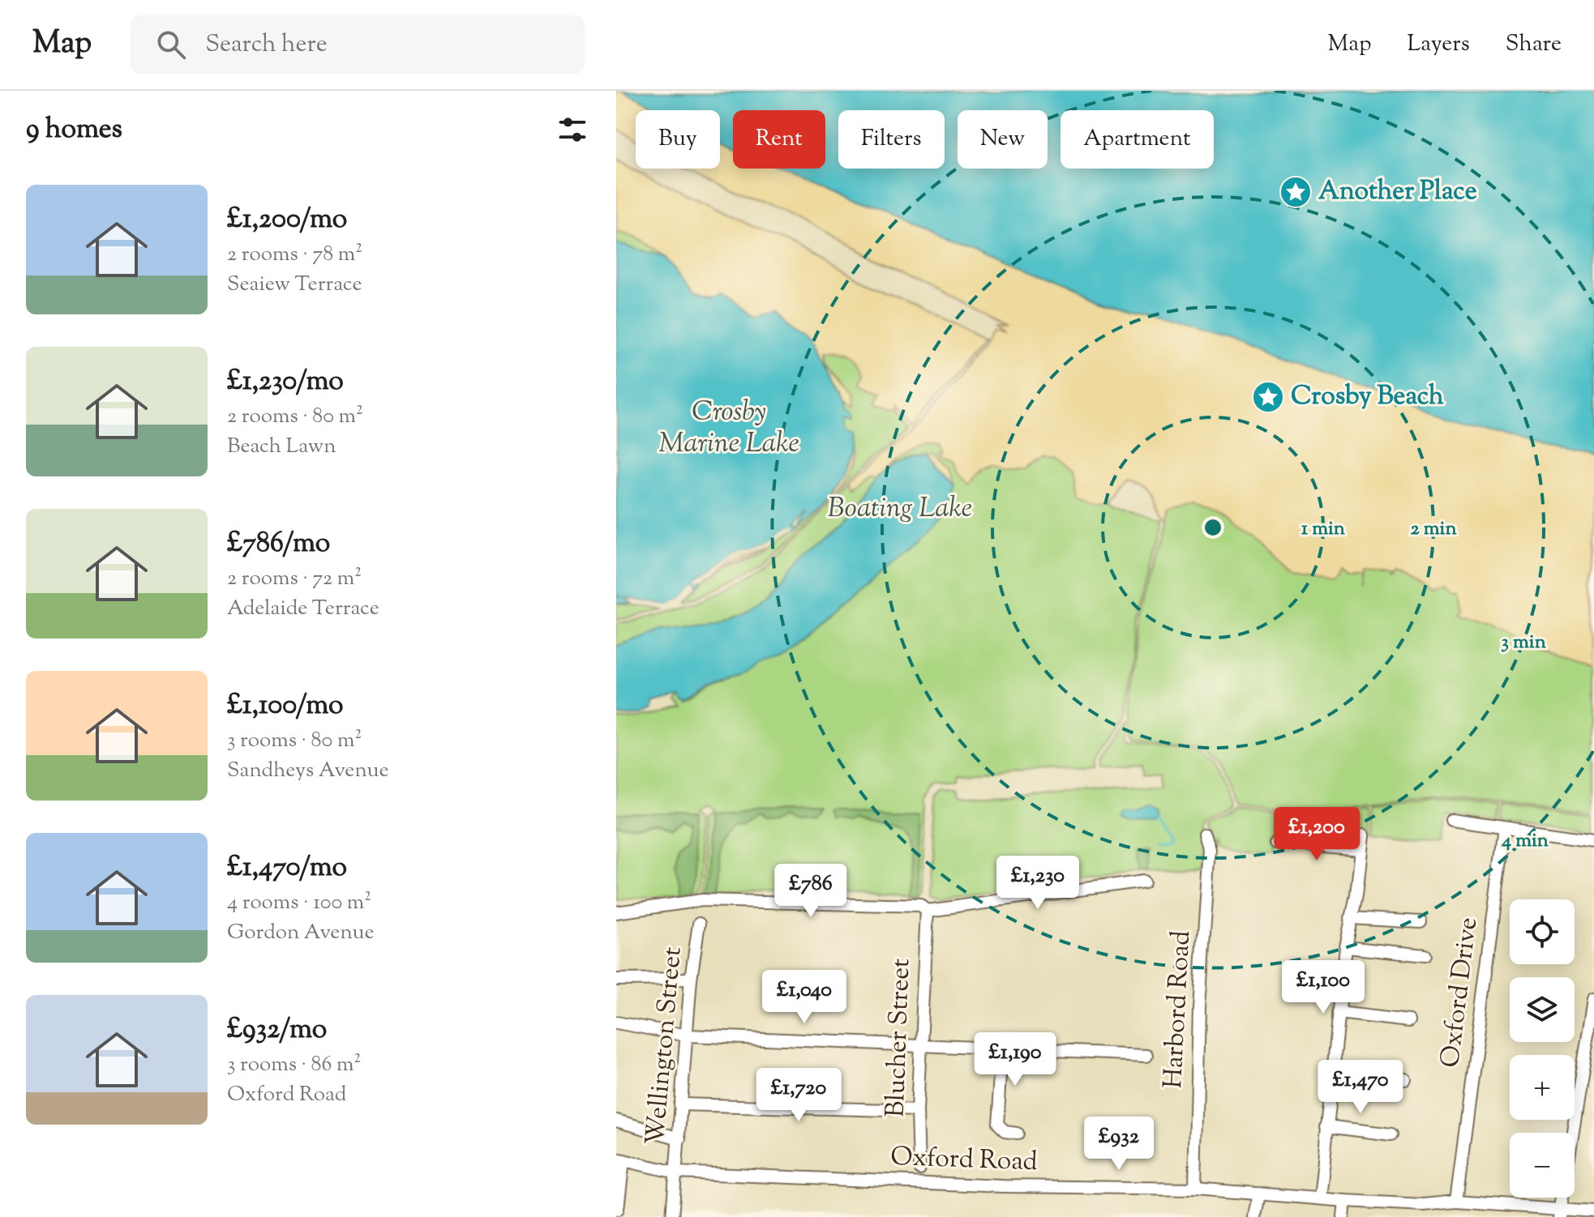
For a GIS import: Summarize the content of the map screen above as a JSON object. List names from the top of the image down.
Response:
{
  "streets": {
    "street": [
      "Oxford Drive",
      "Harbord Road",
      "Blucher Street",
      "Wellington Street",
      "Oxford Road"
    ]
  },
  "crossings": [
    ["Oxford Drive", "Oxford Road"],
    ["Harbord Road", "Oxford Road"],
    ["Wellington Street", "Oxford Road"]
  ],
  "water": ["Crosby Marine Lake", "Boating Lake"],
  "places": {
    "place": ["Another Place", "Crosby Beach"]
  },
  "page": {
    "header": "Map",
    "search": "Search here",
    "nav": ["Map", "Layers", "Share"],
    "heading": "9 homes",
    "chip": [
      "Buy",
      "Rent",
      "Filters",
      "New",
      "Apartment"
    ],
    "list": [
      {
        "name": "£1,200/mo",
        "note": "2 rooms · 78 m² · Seaiew Terrace"
      },
      {
        "name": "£1,230/mo",
        "note": "2 rooms · 80 m² · Beach Lawn"
      },
      {
        "name": "£786/mo",
        "note": "2 rooms · 72 m² · Adelaide Terrace"
      },
      {
        "name": "£1,100/mo",
        "note": "3 rooms · 80 m² · Sandheys Avenue"
      },
      {
        "name": "£1,470/mo",
        "note": "4 rooms · 100 m² · Gordon Avenue"
      },
      {
        "name": "£932/mo",
        "note": "3 rooms · 86 m² · Oxford Road"
      }
    ],
    "price": [
      "£1,200",
      "£1,230",
      "£786",
      "£1,100",
      "£1,040",
      "£1,190",
      "£1,470",
      "£1,720",
      "£932"
    ],
    "map_buttons": ["+", "−"]
  },
  "rings": [
    "1 min",
    "2 min",
    "3 min",
    "4 min"
  ]
}
